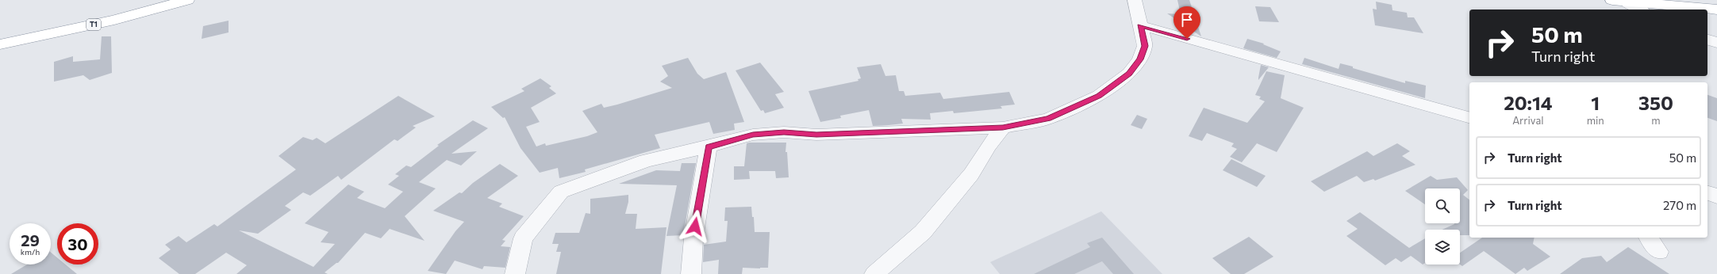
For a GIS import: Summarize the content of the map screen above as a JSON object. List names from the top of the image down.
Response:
{
  "streets": {
    "highway": ["T1"]
  },
  "page": {
    "turn": ["50 m", "Turn right"],
    "eta": [
      "20:14",
      "Arrival",
      "1",
      "min",
      "350",
      "m"
    ],
    "list": [
      {
        "name": "Turn right",
        "value": "50 m"
      },
      {
        "name": "Turn right",
        "value": "270 m"
      }
    ],
    "speed": "29 km/h",
    "limit": "30"
  }
}
